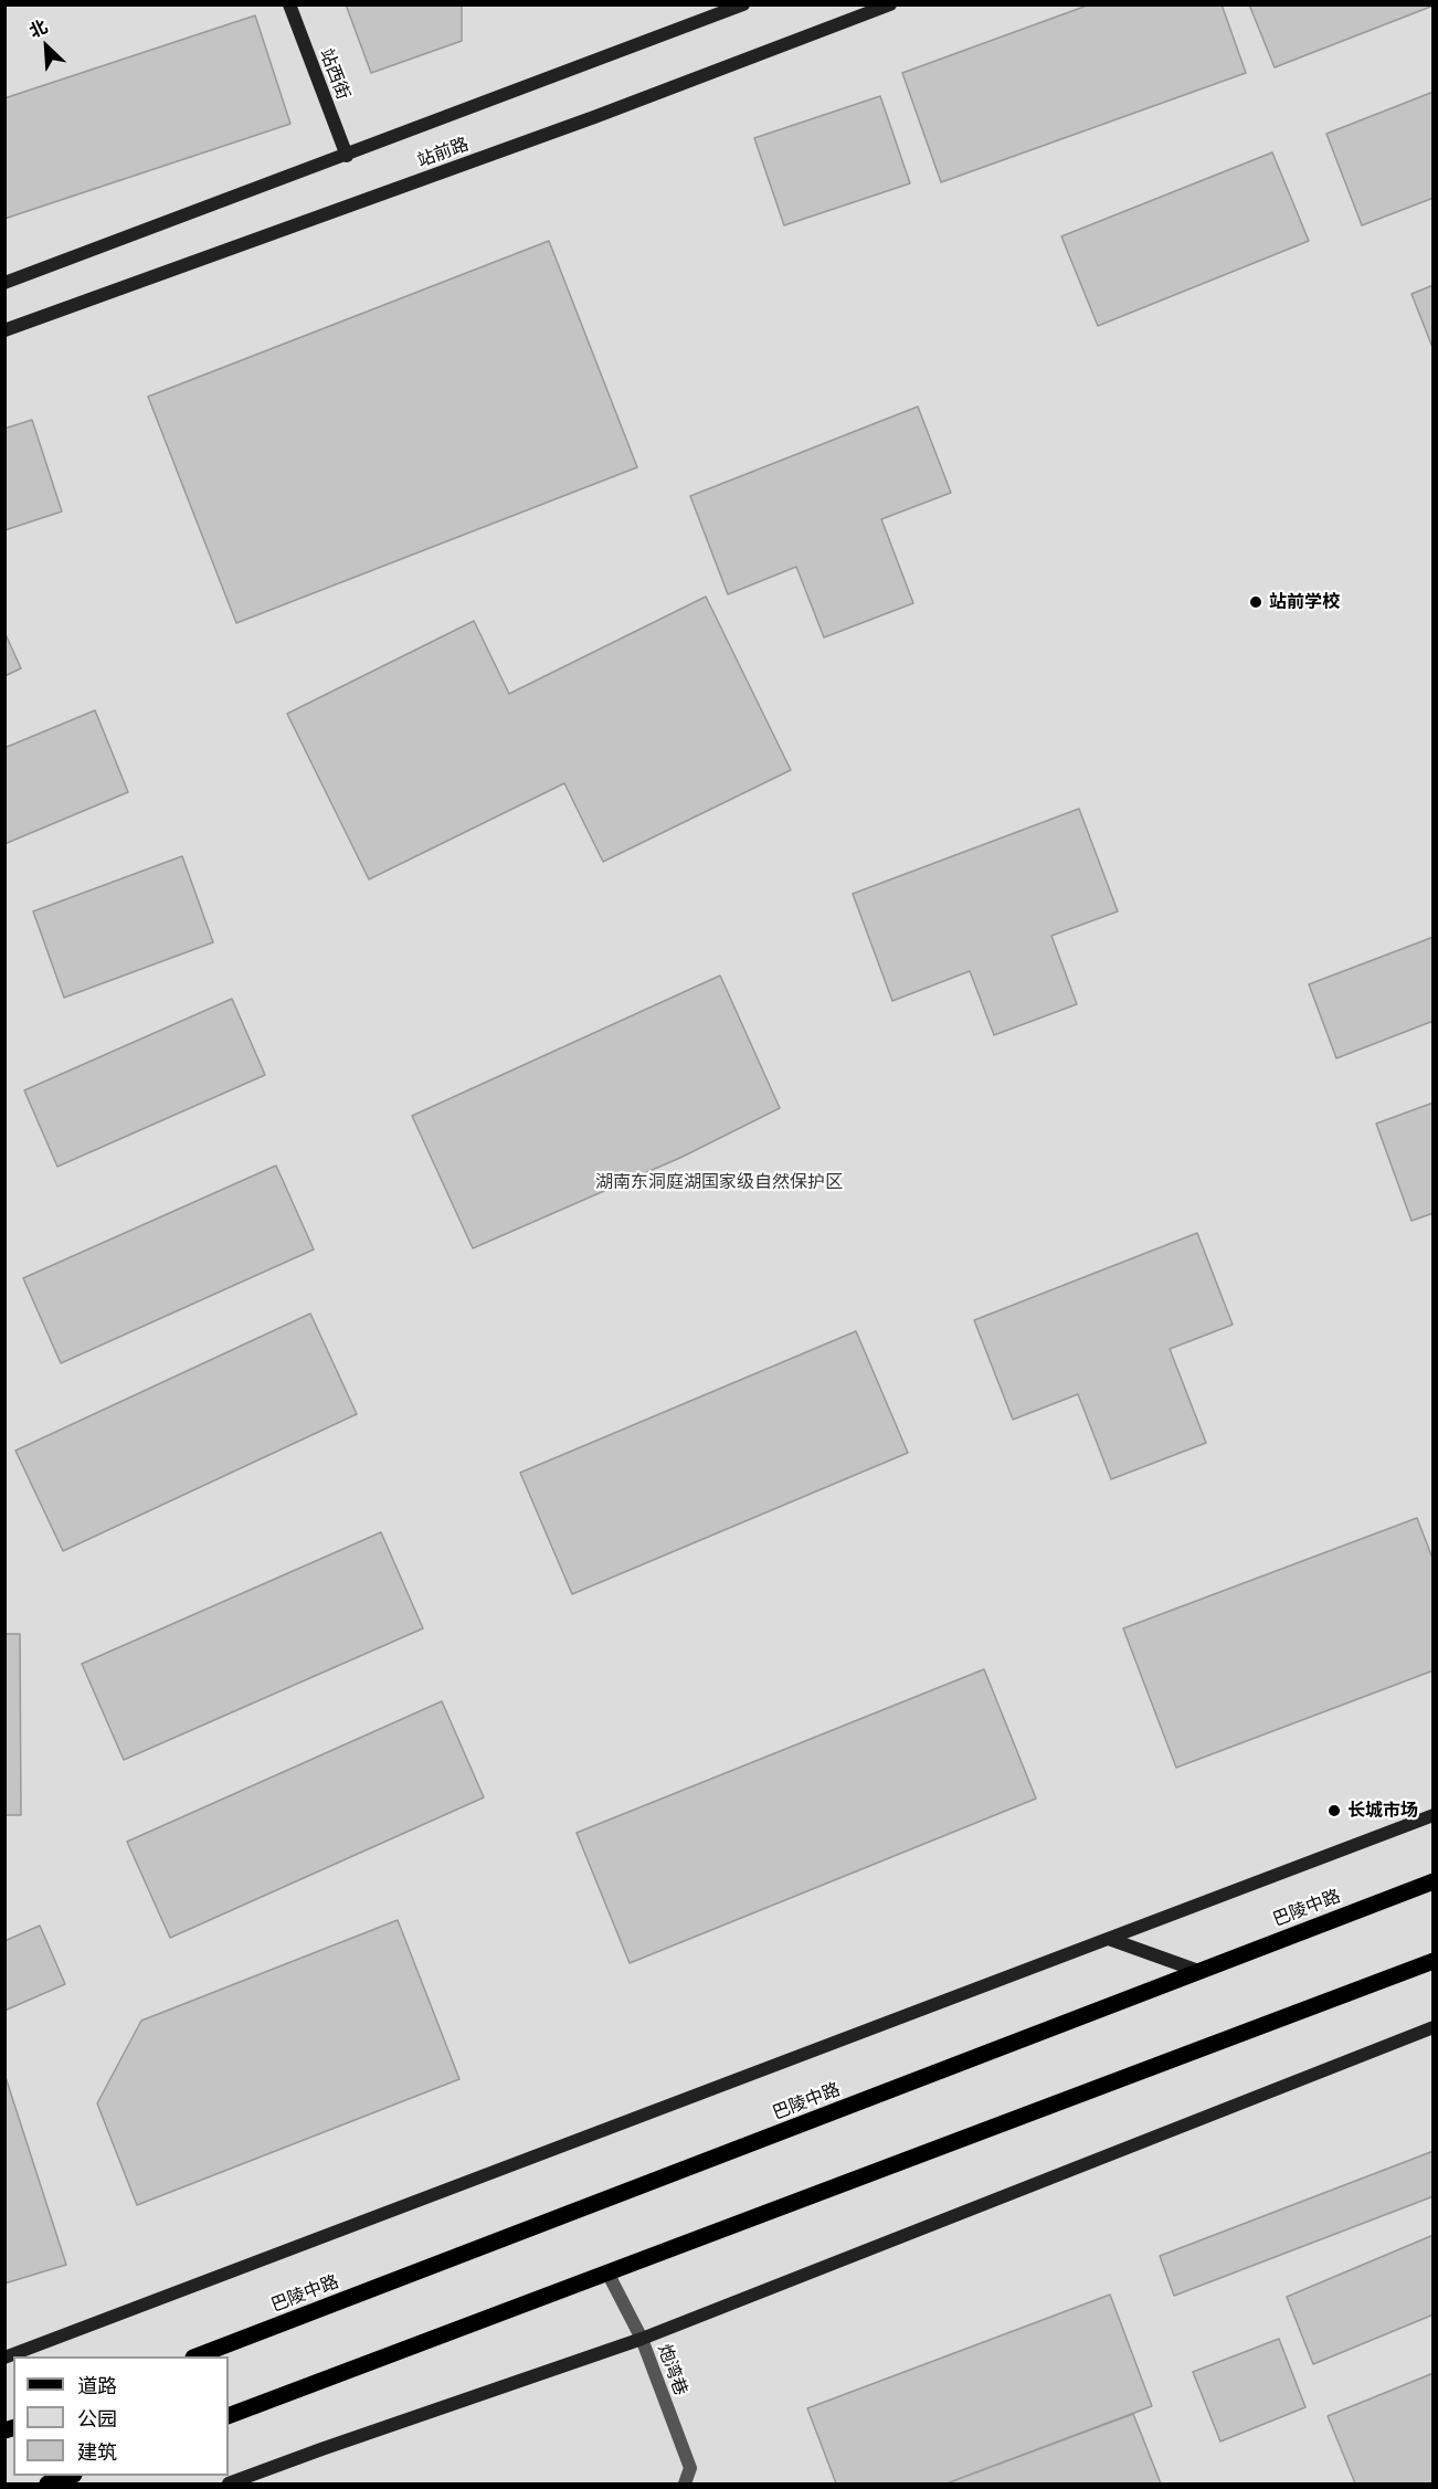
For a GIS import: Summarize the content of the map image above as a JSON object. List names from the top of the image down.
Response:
{
  "streets": {
    "main road": ["巴陵中路"],
    "street": ["站西街", "站前路", "炮湾巷"]
  },
  "crossings": [
    ["站西街", "站前路"]
  ],
  "parks": ["湖南东洞庭湖国家级自然保护区"],
  "places": ["站前学校", "长城市场"],
  "legend": ["道路", "公园", "建筑"],
  "north": "top left"
}
